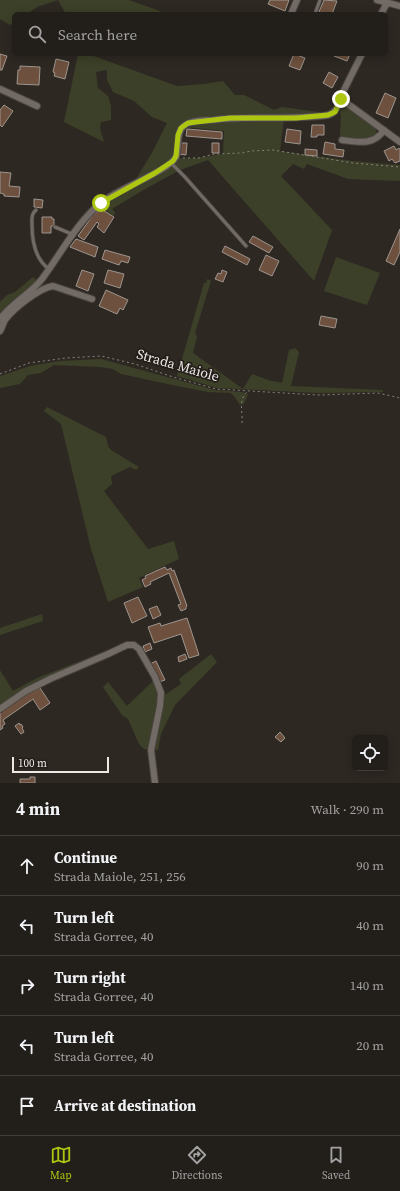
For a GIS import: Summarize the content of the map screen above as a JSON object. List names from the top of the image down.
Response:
{
  "streets": {
    "path": ["Strada Maiole"]
  },
  "scale_bar": "100 m",
  "page": {
    "search": "Search here",
    "scale": "100 m",
    "heading": ["4 min", "Walk · 290 m"],
    "list": [
      ["Continue", "Strada Maiole, 251, 256", "90 m"],
      ["Turn left", "Strada Gorree, 40", "40 m"],
      ["Turn right", "Strada Gorree, 40", "140 m"],
      ["Turn left", "Strada Gorree, 40", "20 m"],
      "Arrive at destination"
    ],
    "nav": ["Map", "Directions", "Saved"]
  }
}
